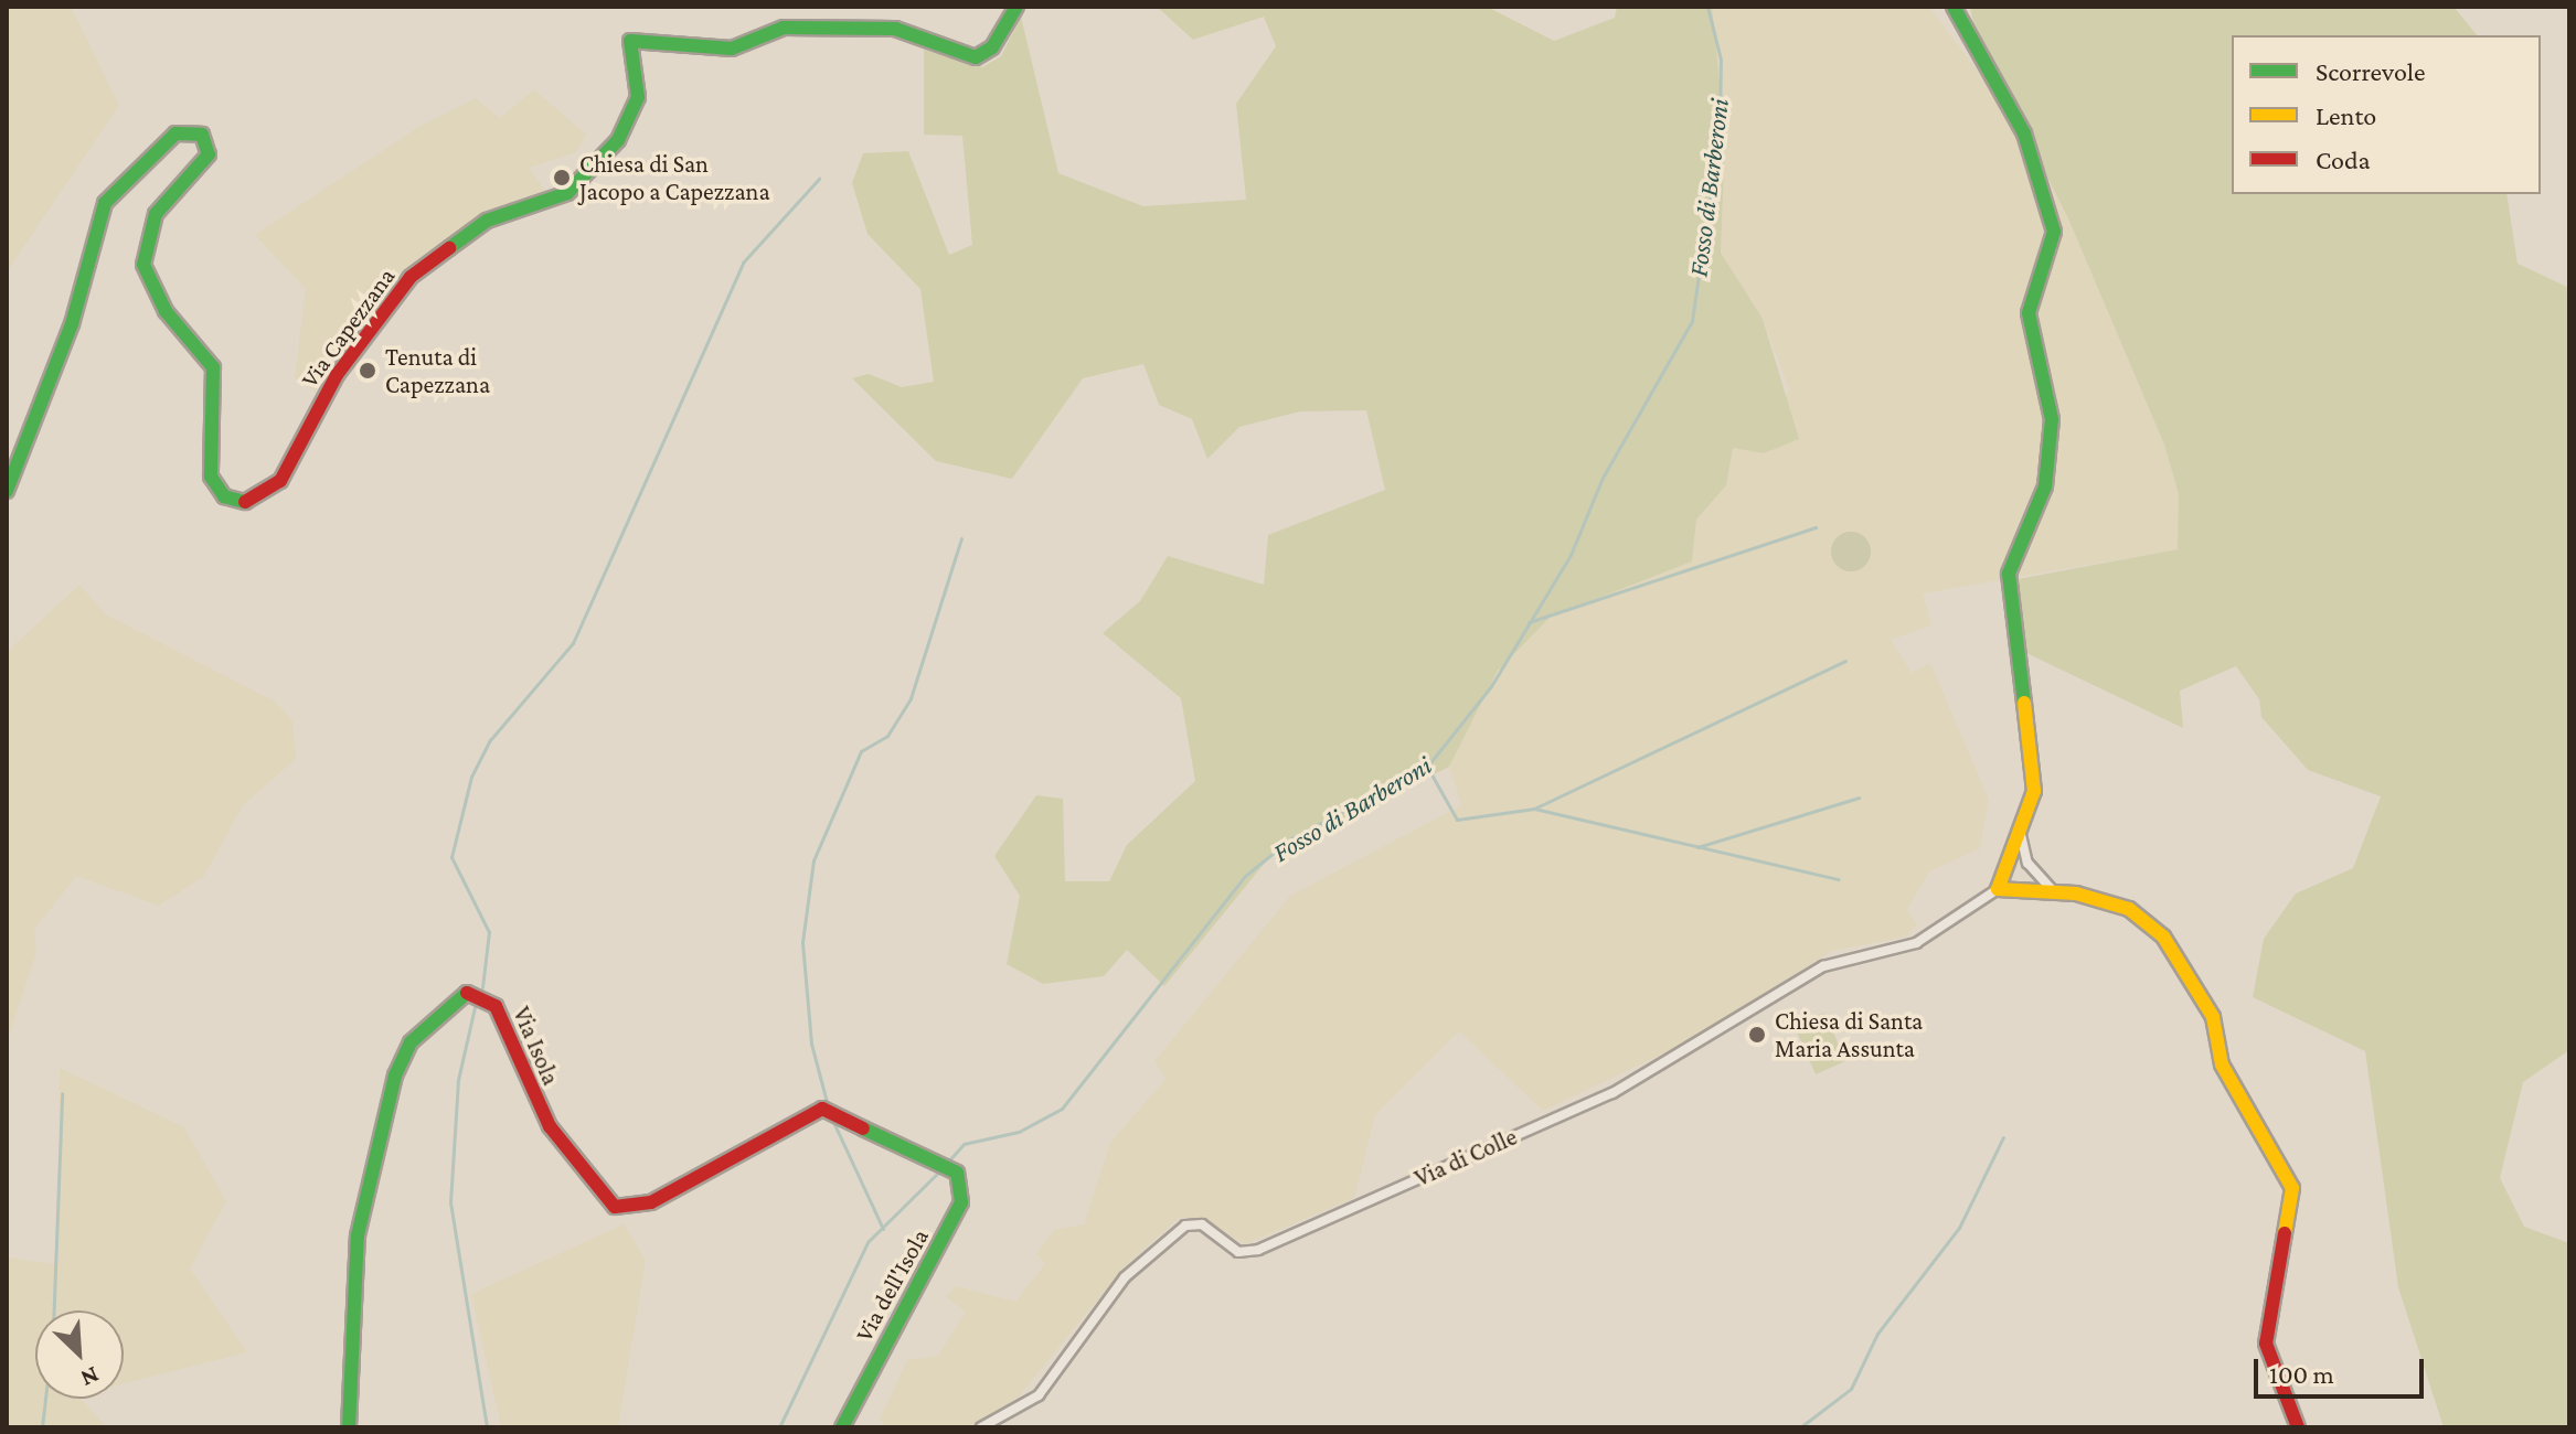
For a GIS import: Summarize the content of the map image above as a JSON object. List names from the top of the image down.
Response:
{
  "streets": {
    "street": [
      "Via Capezzana",
      "Via Isola",
      "Via di Colle",
      "Via dell'Isola"
    ]
  },
  "crossings": [
    ["Via Isola", "Via dell'Isola"]
  ],
  "water": ["Fosso di Barberoni"],
  "places": ["Chiesa di San Jacopo a Capezzana", "Tenuta di Capezzana", "Chiesa di Santa Maria Assunta"],
  "legend": ["Scorrevole", "Lento", "Coda"],
  "scale_bar": "100 m",
  "north": "bottom right"
}
